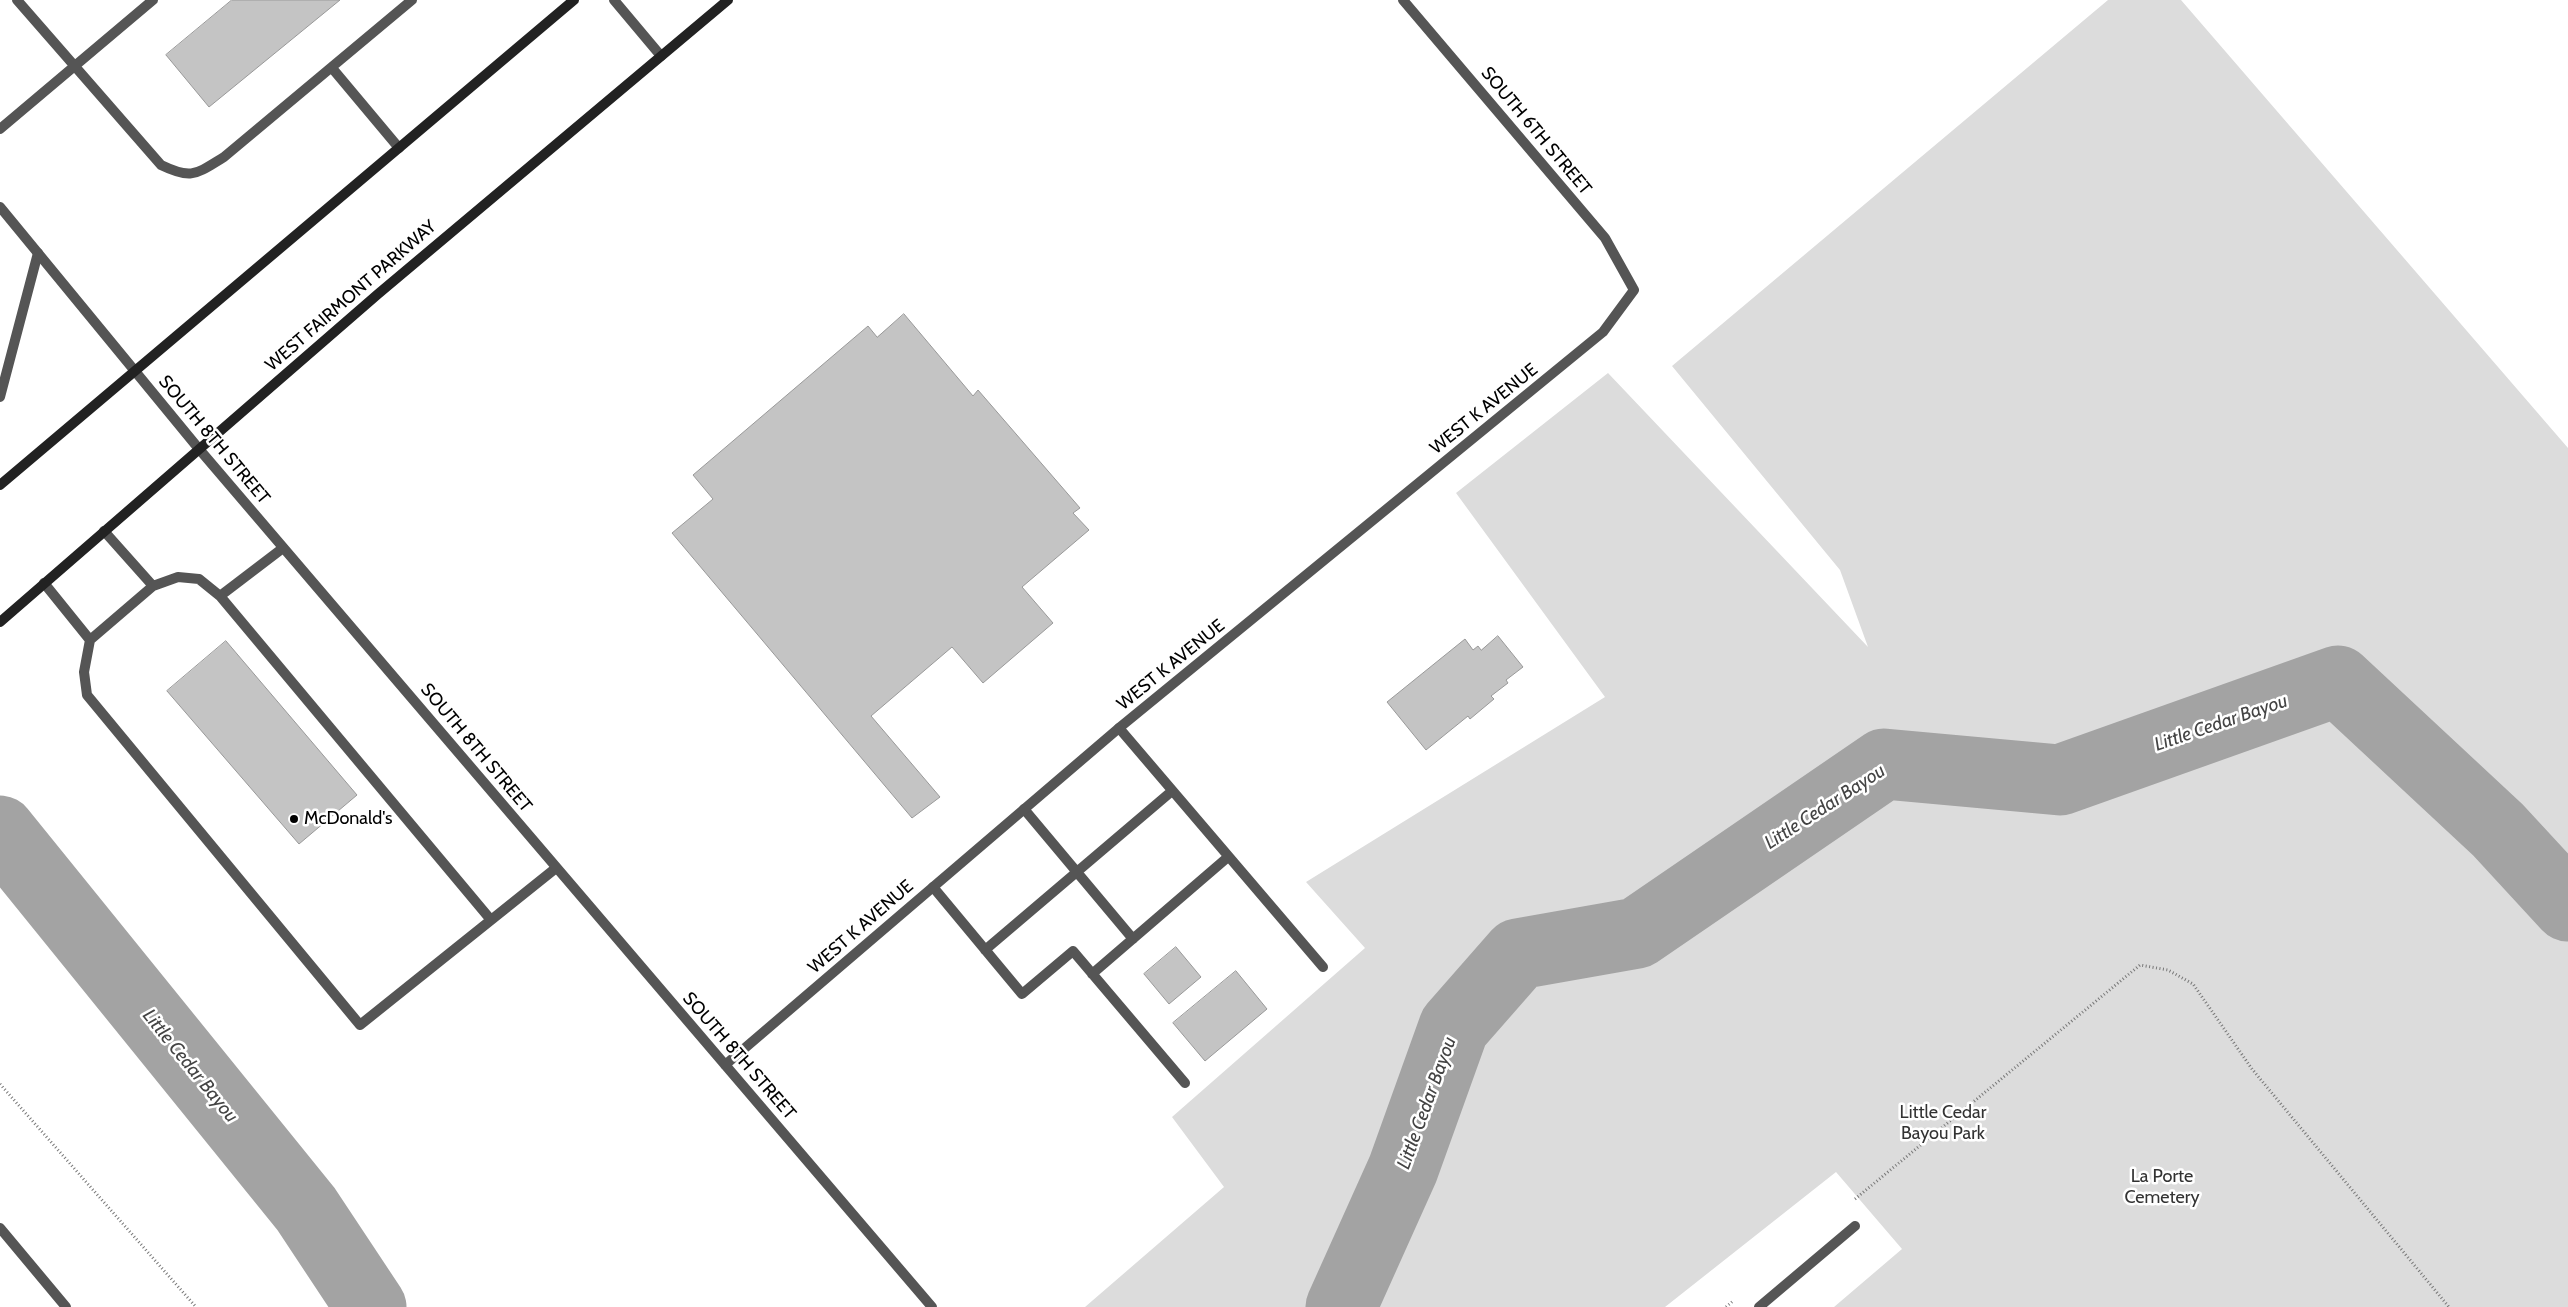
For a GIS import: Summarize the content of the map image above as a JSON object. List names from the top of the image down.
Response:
{
  "streets": {
    "main road": ["WEST FAIRMONT PARKWAY"],
    "street": ["SOUTH 6TH STREET", "WEST K AVENUE", "SOUTH 8TH STREET"]
  },
  "crossings": [
    ["SOUTH 6TH STREET", "WEST K AVENUE"],
    ["WEST FAIRMONT PARKWAY", "SOUTH 8TH STREET"],
    ["WEST K AVENUE", "SOUTH 8TH STREET"]
  ],
  "water": ["Little Cedar Bayou"],
  "parks": ["Little Cedar Bayou Park", "La Porte Cemetery"],
  "places": ["McDonald's"]
}
